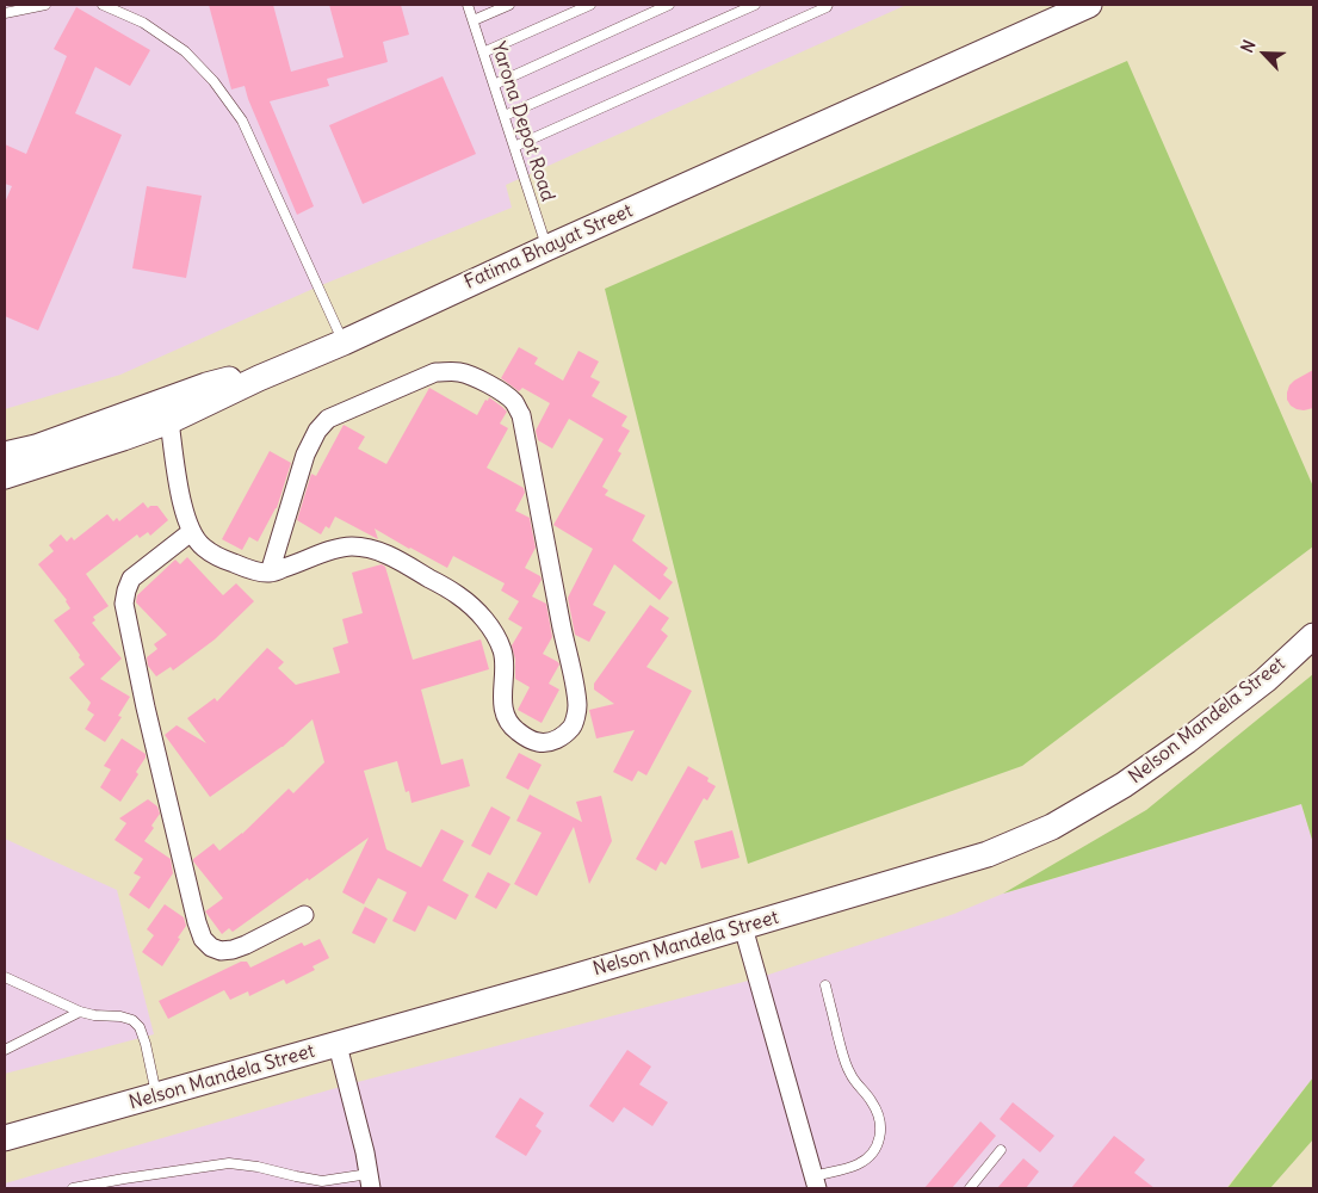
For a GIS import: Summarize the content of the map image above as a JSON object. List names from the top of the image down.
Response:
{
  "streets": {
    "main road": ["Fatima Bhayat Street", "Nelson Mandela Street"],
    "lane": ["Yarona Depot Road"]
  },
  "crossings": [
    ["Yarona Depot Road", "Fatima Bhayat Street"]
  ],
  "north": "top left"
}
